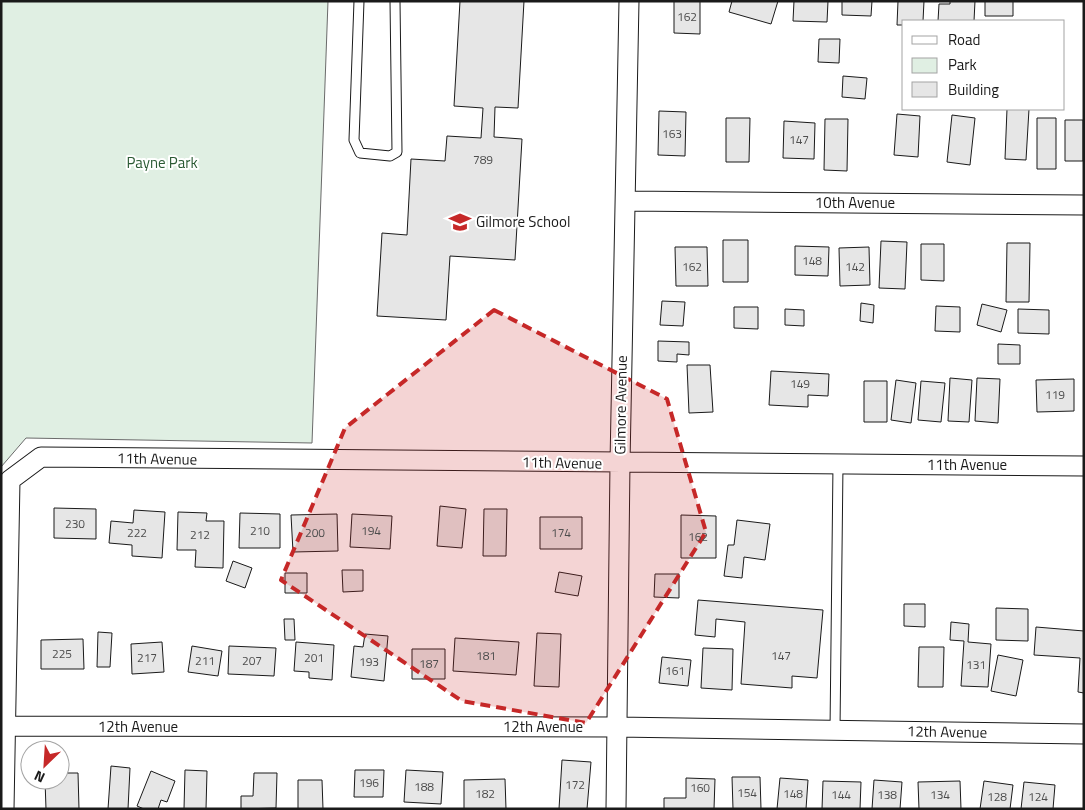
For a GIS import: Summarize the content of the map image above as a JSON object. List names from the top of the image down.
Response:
{
  "streets": {
    "street": [
      "10th Avenue",
      "Gilmore Avenue",
      "11th Avenue",
      "12th Avenue"
    ]
  },
  "crossings": [
    ["10th Avenue", "Gilmore Avenue"],
    ["Gilmore Avenue", "11th Avenue"],
    ["Gilmore Avenue", "12th Avenue"],
    ["11th Avenue", "12th Avenue"]
  ],
  "parks": ["Payne Park"],
  "places": {
    "school or university": ["Gilmore School"]
  },
  "house_numbers": [
    "162",
    "163",
    "147",
    "789",
    "148",
    "162",
    "142",
    "149",
    "119",
    "230",
    "210",
    "194",
    "222",
    "200",
    "174",
    "212",
    "162",
    "225",
    "181",
    "147",
    "217",
    "201",
    "211",
    "207",
    "193",
    "187",
    "131",
    "161",
    "196",
    "172",
    "188",
    "160",
    "154",
    "182",
    "148",
    "144",
    "138",
    "134",
    "128",
    "124"
  ],
  "legend": ["Road", "Park", "Building"],
  "north": "bottom left"
}
